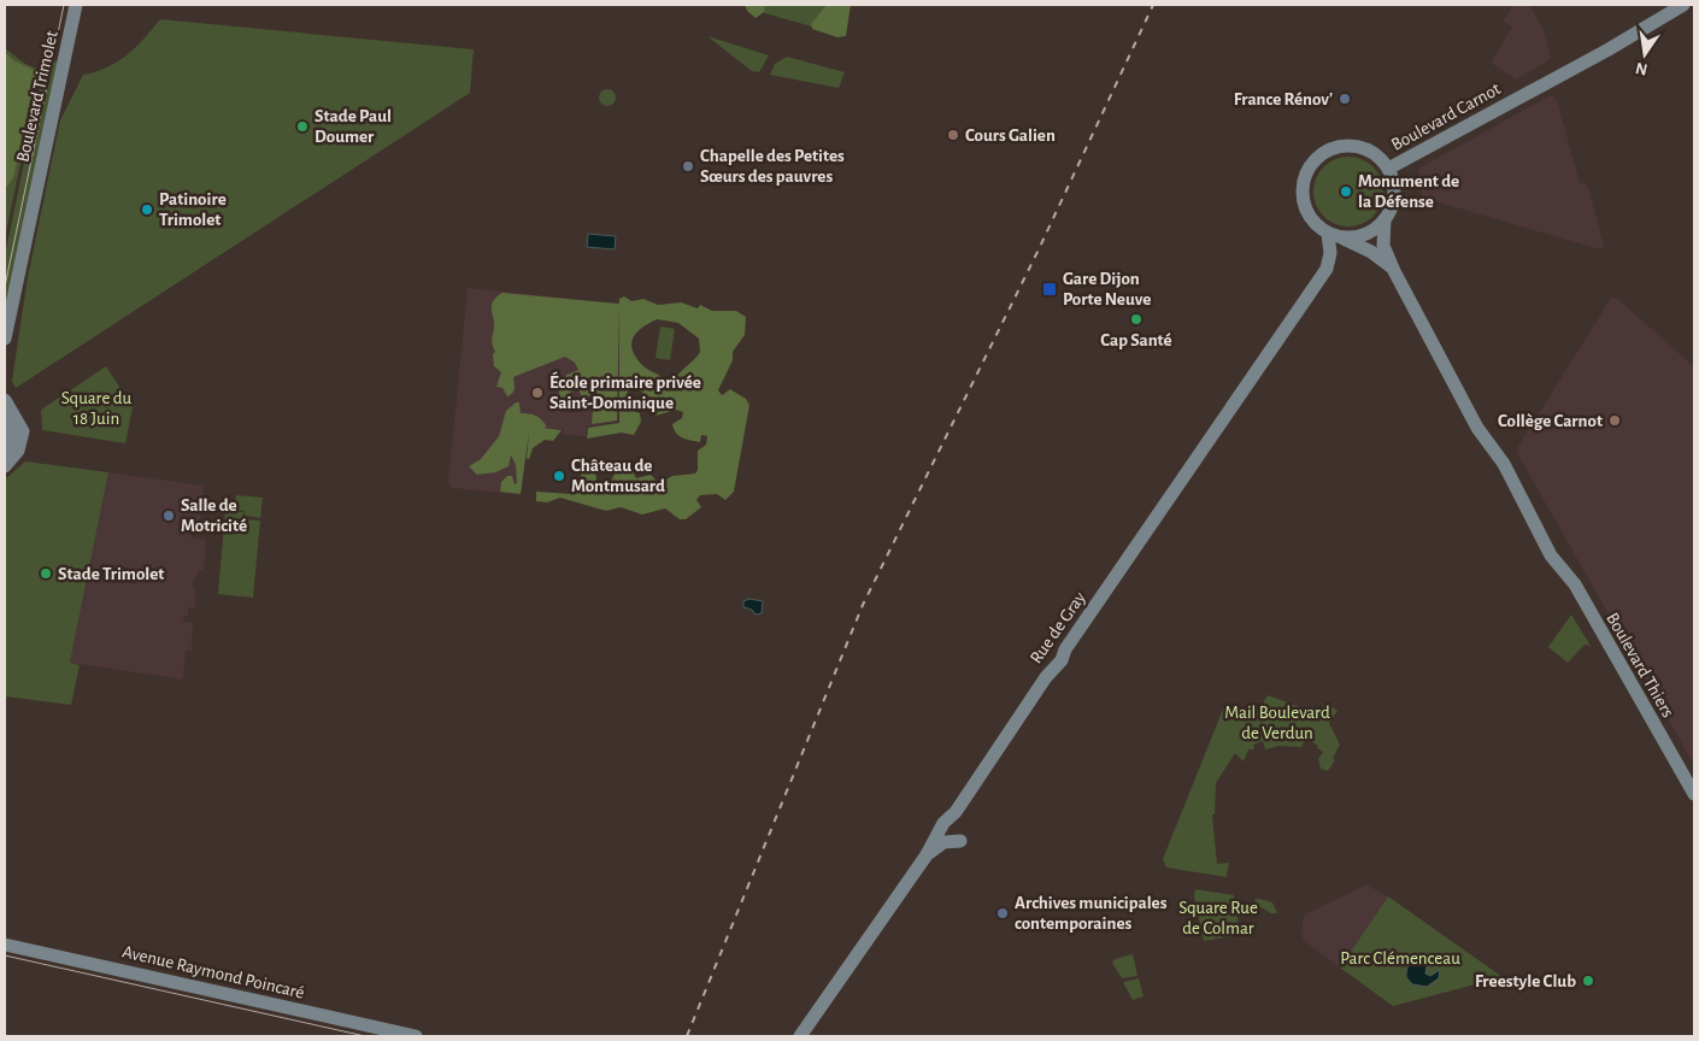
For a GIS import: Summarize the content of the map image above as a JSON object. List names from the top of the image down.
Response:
{
  "streets": {
    "main road": [
      "Boulevard Trimolet",
      "Boulevard Carnot",
      "Rue de Gray",
      "Boulevard Thiers",
      "Avenue Raymond Poincaré"
    ]
  },
  "crossings": [
    ["Boulevard Carnot", "Rue de Gray"],
    ["Boulevard Carnot", "Boulevard Thiers"],
    ["Rue de Gray", "Boulevard Thiers"]
  ],
  "parks": [
    "Square du 18 Juin",
    "Mail Boulevard de Verdun",
    "Square Rue de Colmar",
    "Parc Clémenceau"
  ],
  "places": {
    "other": [
      "France Rénov'",
      "Stade Paul Doumer",
      "Cours Galien",
      "Chapelle des Petites Sœurs des pauvres",
      "Monument de la Défense",
      "Patinoire Trimolet",
      "Cap Santé",
      "École primaire privée Saint-Dominique",
      "Collège Carnot",
      "Château de Montmusard",
      "Salle de Motricité",
      "Stade Trimolet",
      "Archives municipales contemporaines",
      "Freestyle Club"
    ],
    "transit": ["Gare Dijon Porte Neuve"]
  },
  "north": "bottom"
}
